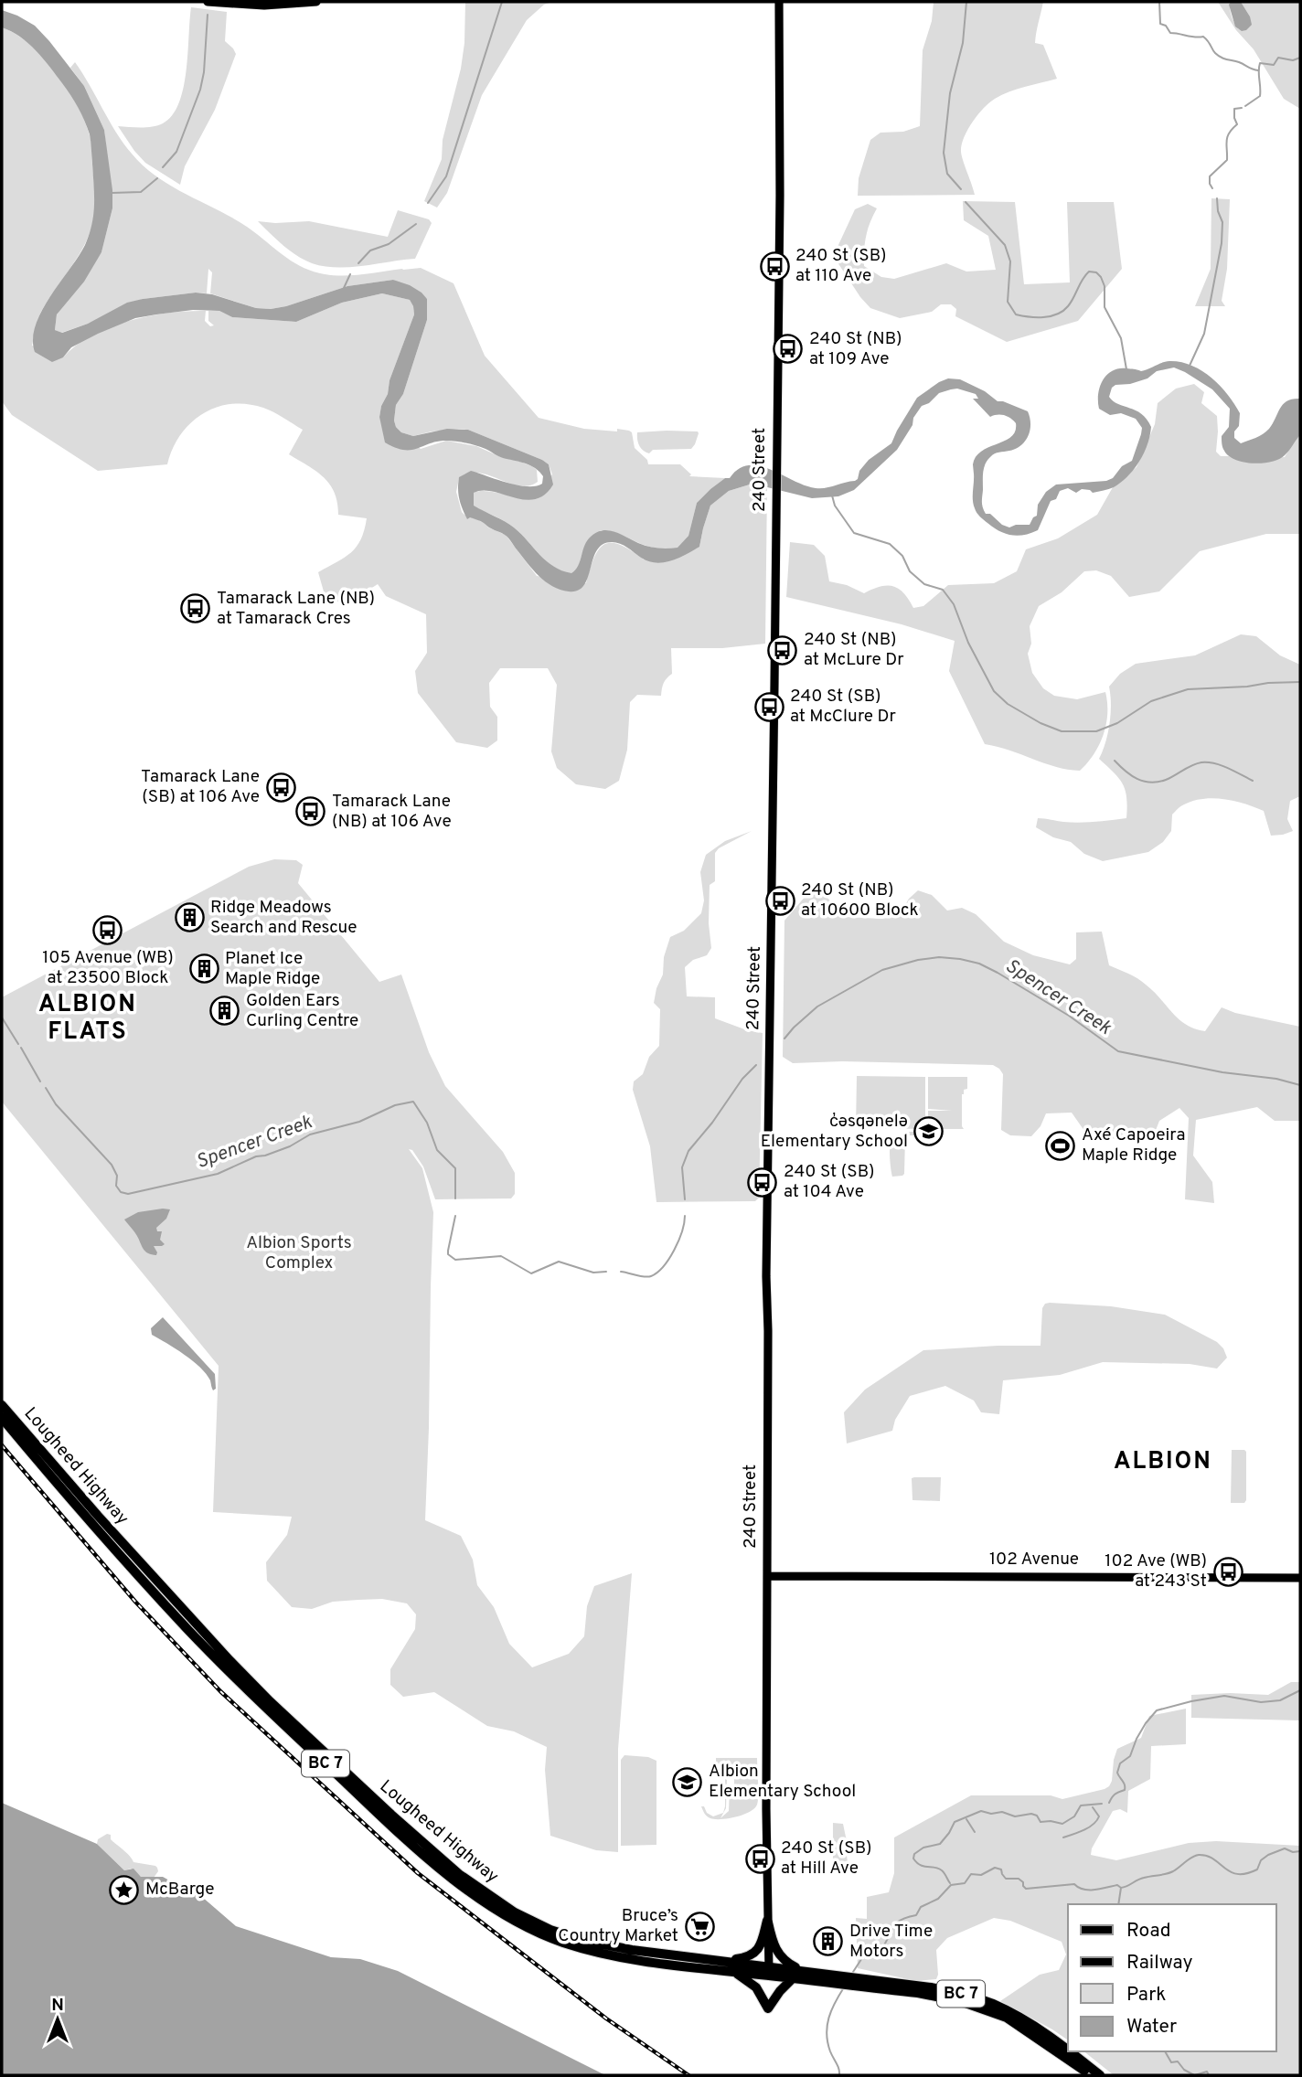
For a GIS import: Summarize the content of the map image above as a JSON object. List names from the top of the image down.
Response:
{
  "streets": {
    "highway": ["Lougheed Highway", "BC 7"],
    "main road": ["240 Street", "102 Avenue"]
  },
  "crossings": [
    ["240 Street", "Lougheed Highway"],
    ["240 Street", "102 Avenue"]
  ],
  "districts": ["ALBION FLATS", "ALBION"],
  "water": ["Spencer Creek"],
  "parks": ["Albion Sports Complex"],
  "places": {
    "bus stop": [
      "240 St (SB) at 110 Ave",
      "240 St (NB) at 109 Ave",
      "Tamarack Lane (NB) at Tamarack Cres",
      "240 St (NB) at McLure Dr",
      "240 St (SB) at McClure Dr",
      "Tamarack Lane (SB) at 106 Ave",
      "Tamarack Lane (NB) at 106 Ave",
      "240 St (NB) at 10600 Block",
      "105 Avenue (WB) at 23500 Block",
      "240 St (SB) at 104 Ave",
      "102 Ave (WB) at 243 St",
      "240 St (SB) at Hill Ave"
    ],
    "building": [
      "Ridge Meadows Search and Rescue",
      "Planet Ice Maple Ridge",
      "Golden Ears Curling Centre",
      "Drive Time Motors"
    ],
    "school or university": ["c̓əsqənelə Elementary School", "Albion Elementary School"],
    "sports": ["Axé Capoeira Maple Ridge"],
    "place": ["McBarge"],
    "supermarket": ["Bruce’s Country Market"]
  },
  "legend": [
    "Road",
    "Railway",
    "Park",
    "Water"
  ],
  "north": "top"
}
